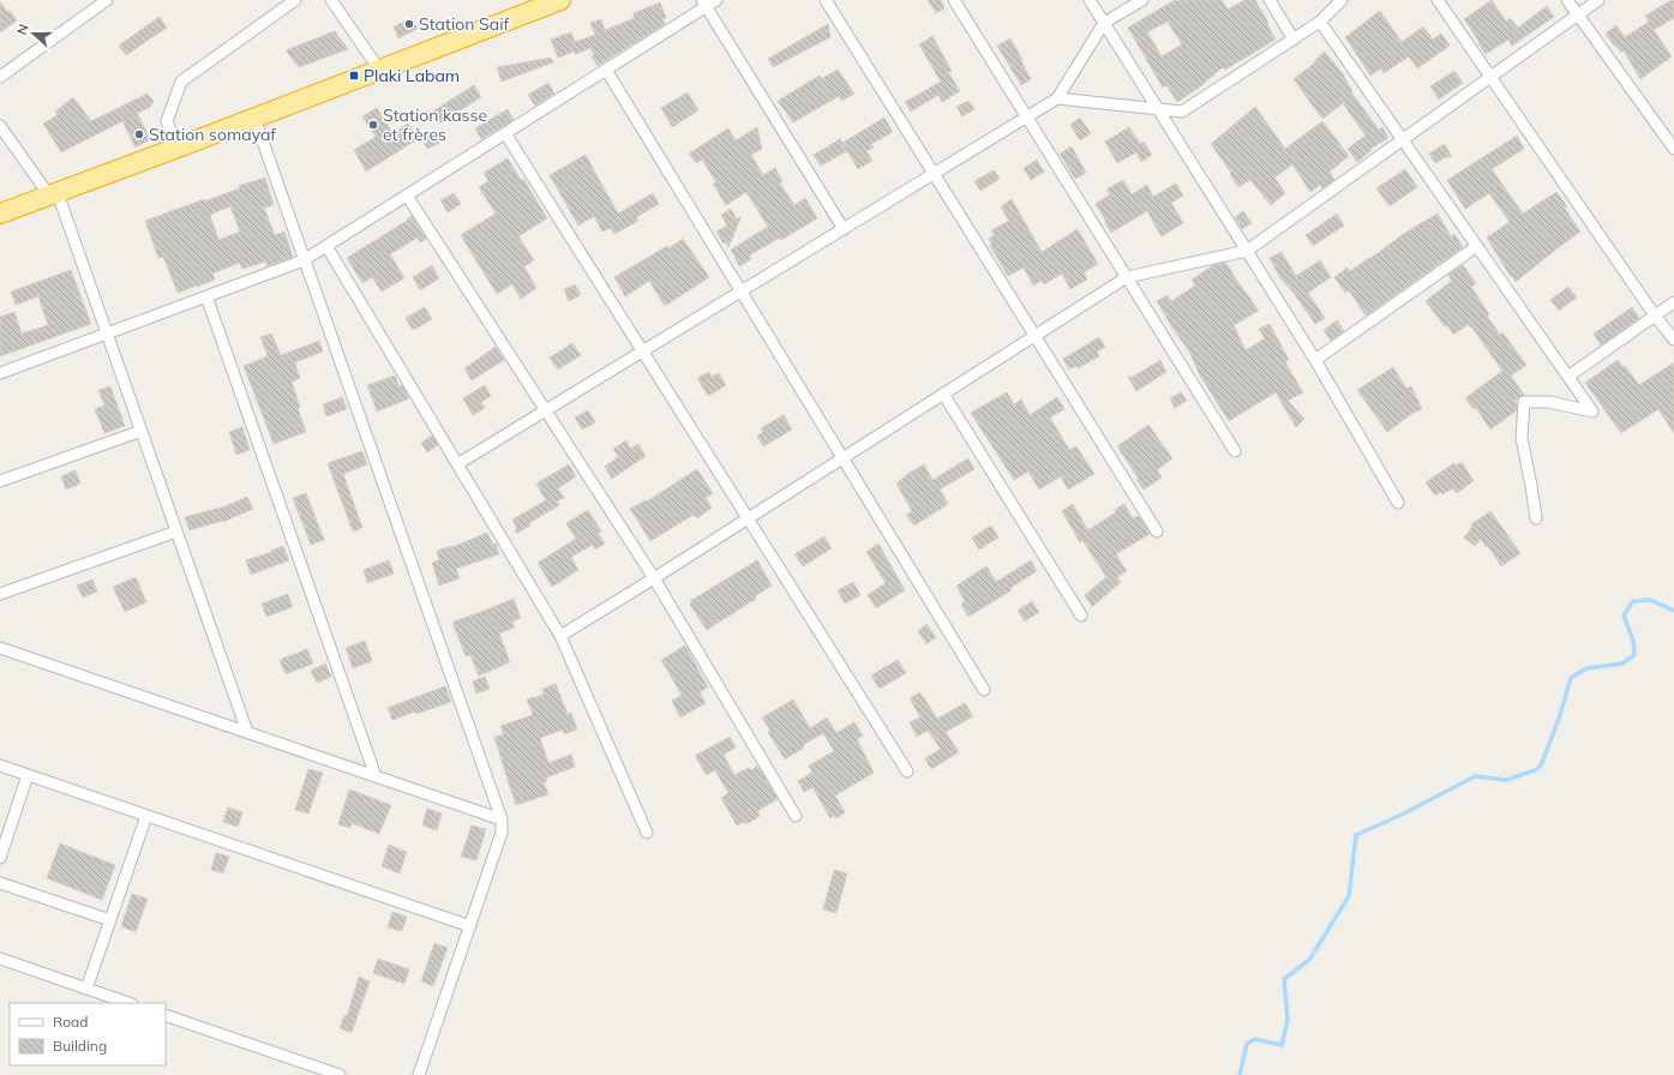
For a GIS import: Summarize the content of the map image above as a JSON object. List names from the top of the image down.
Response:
{
  "places": {
    "other": ["Station Saif", "Station kasse et frères", "Station somayaf"],
    "transit": ["Plaki Labam"]
  },
  "legend": ["Road", "Building"],
  "north": "left"
}
